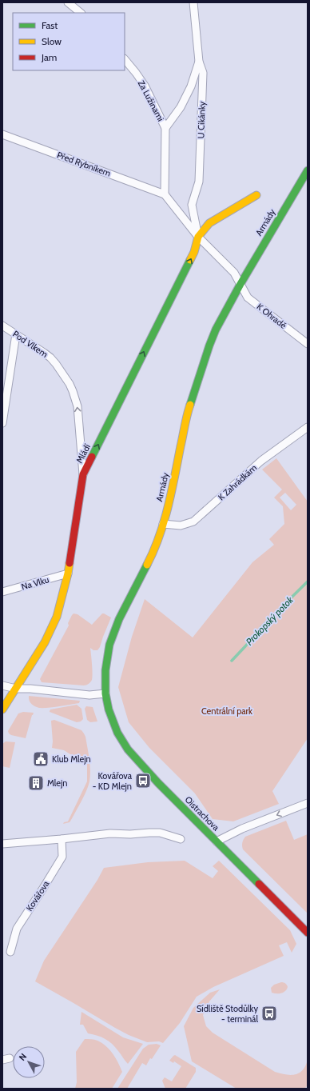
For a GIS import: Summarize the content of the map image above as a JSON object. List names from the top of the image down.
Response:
{
  "streets": {
    "street": [
      "Za Lužinami",
      "U Cikánky",
      "Před Rybníkem",
      "Armády",
      "K Ohradě",
      "Pod Vlkem",
      "Mládí",
      "K Zahrádkám",
      "Na Vlku",
      "Oistrachova",
      "Kovářova"
    ]
  },
  "crossings": [
    ["Za Lužinami", "U Cikánky"],
    ["Za Lužinami", "Před Rybníkem"],
    ["U Cikánky", "Mládí"],
    ["Armády", "K Ohradě"],
    ["Armády", "K Zahrádkám"],
    ["Armády", "Oistrachova"],
    ["Pod Vlkem", "Mládí"],
    ["Mládí", "Na Vlku"]
  ],
  "one_way": ["Pod Vlkem", "Mládí"],
  "water": ["Prokopský potok"],
  "parks": ["Centrální park"],
  "places": {
    "public building": ["Klub Mlejn"],
    "bus stop": ["Kovářova - KD Mlejn", "Sídliště Stodůlky - terminál"],
    "building": ["Mlejn"]
  },
  "legend": ["Fast", "Slow", "Jam"],
  "north": "top left"
}
